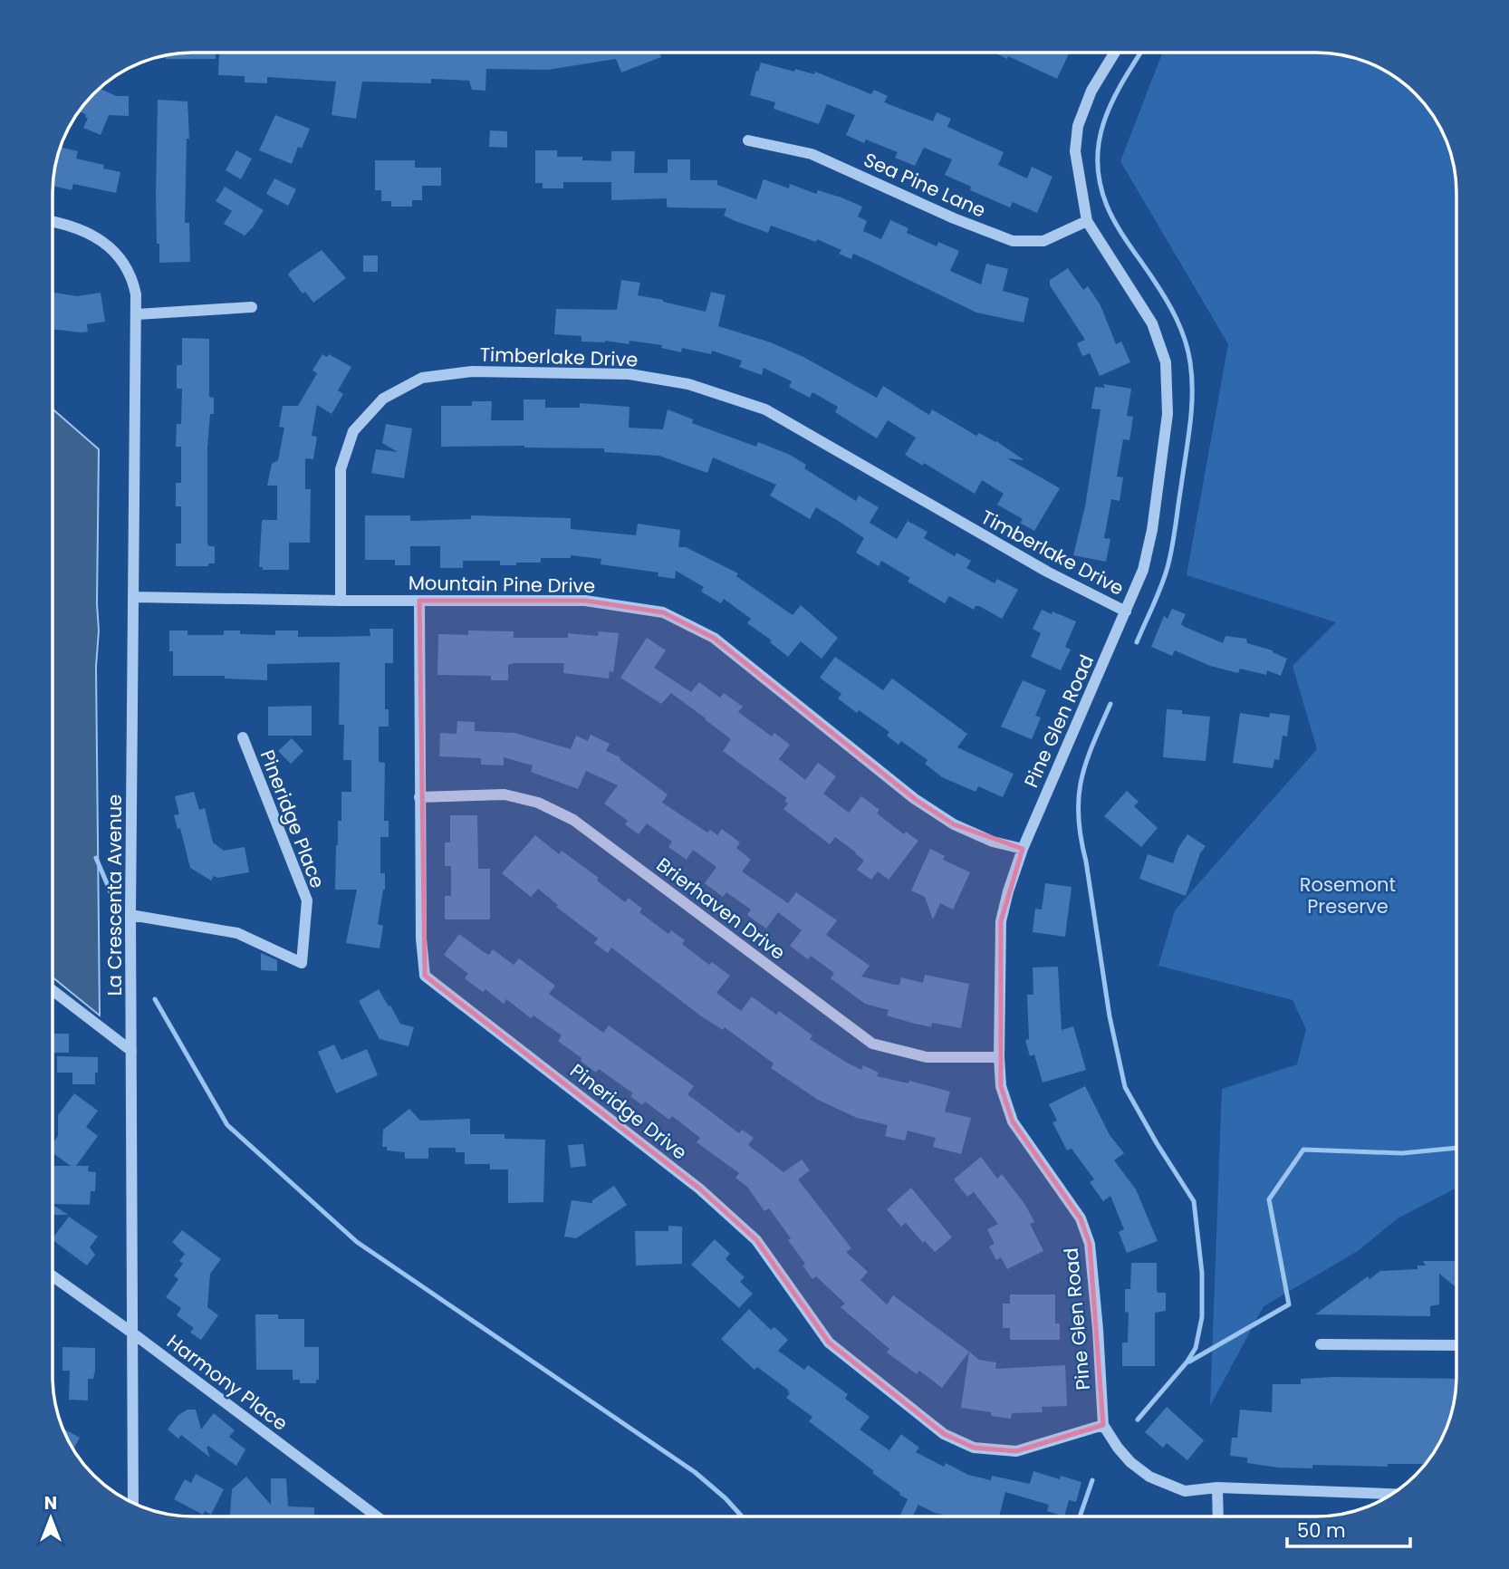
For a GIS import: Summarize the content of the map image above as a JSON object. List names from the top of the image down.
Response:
{
  "streets": {
    "street": [
      "Sea Pine Lane",
      "Timberlake Drive",
      "Mountain Pine Drive",
      "Pine Glen Road",
      "Pineridge Place",
      "La Crescenta Avenue",
      "Brierhaven Drive",
      "Pineridge Drive",
      "Harmony Place"
    ]
  },
  "crossings": [
    ["Sea Pine Lane", "Pine Glen Road"],
    ["Timberlake Drive", "Mountain Pine Drive"],
    ["Timberlake Drive", "Pine Glen Road"],
    ["Mountain Pine Drive", "Pine Glen Road"],
    ["Mountain Pine Drive", "La Crescenta Avenue"],
    ["Mountain Pine Drive", "Pineridge Drive"],
    ["Pine Glen Road", "Brierhaven Drive"],
    ["Pine Glen Road", "Pineridge Drive"],
    ["Pineridge Place", "La Crescenta Avenue"],
    ["La Crescenta Avenue", "Harmony Place"],
    ["Brierhaven Drive", "Pineridge Drive"]
  ],
  "parks": ["Rosemont Preserve"],
  "scale_bar": "50 m",
  "north": "top"
}
